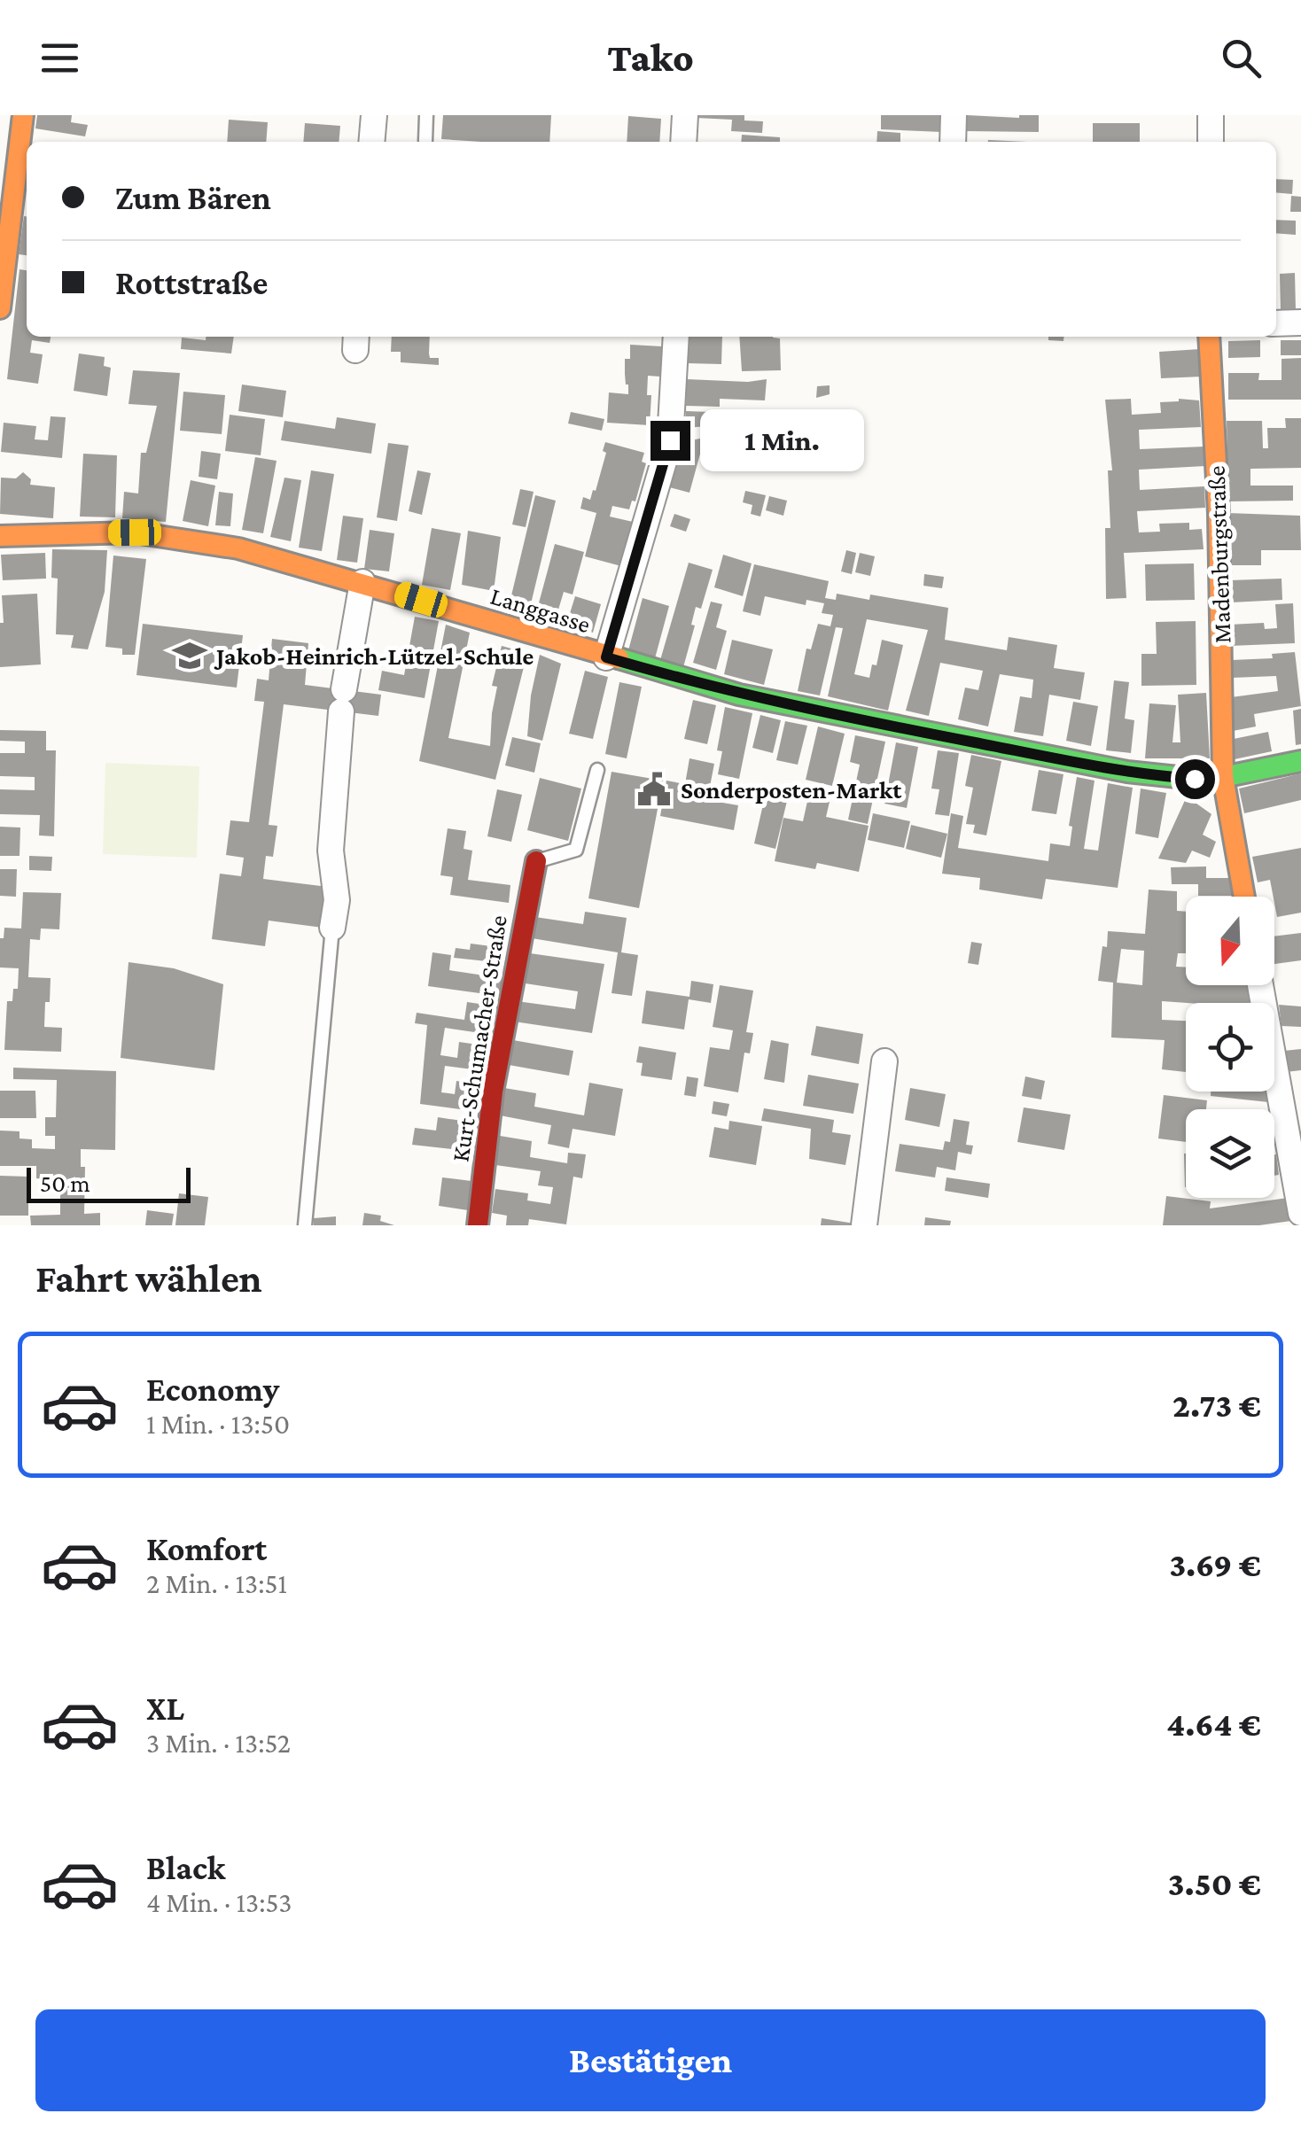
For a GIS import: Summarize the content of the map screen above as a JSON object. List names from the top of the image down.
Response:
{
  "streets": {
    "main road": ["Madenburgstraße", "Langgasse", "Kurt-Schumacher-Straße"]
  },
  "crossings": [
    ["Madenburgstraße", "Langgasse"]
  ],
  "places": {
    "school or university": ["Jakob-Heinrich-Lützel-Schule"],
    "public building": ["Sonderposten-Markt"]
  },
  "scale_bar": "50 m",
  "north": "bottom",
  "page": {
    "header": "Tako",
    "banner": ["Zum Bären", "Rottstraße"],
    "bubble": "1 Min.",
    "scale": "50 m",
    "heading": "Fahrt wählen",
    "list": [
      {
        "name": "Economy",
        "note": "1 Min. · 13:50",
        "value": "2.73 €"
      },
      {
        "name": "Komfort",
        "note": "2 Min. · 13:51",
        "value": "3.69 €"
      },
      {
        "name": "XL",
        "note": "3 Min. · 13:52",
        "value": "4.64 €"
      },
      {
        "name": "Black",
        "note": "4 Min. · 13:53",
        "value": "3.50 €"
      }
    ],
    "buttons": "Bestätigen"
  }
}
